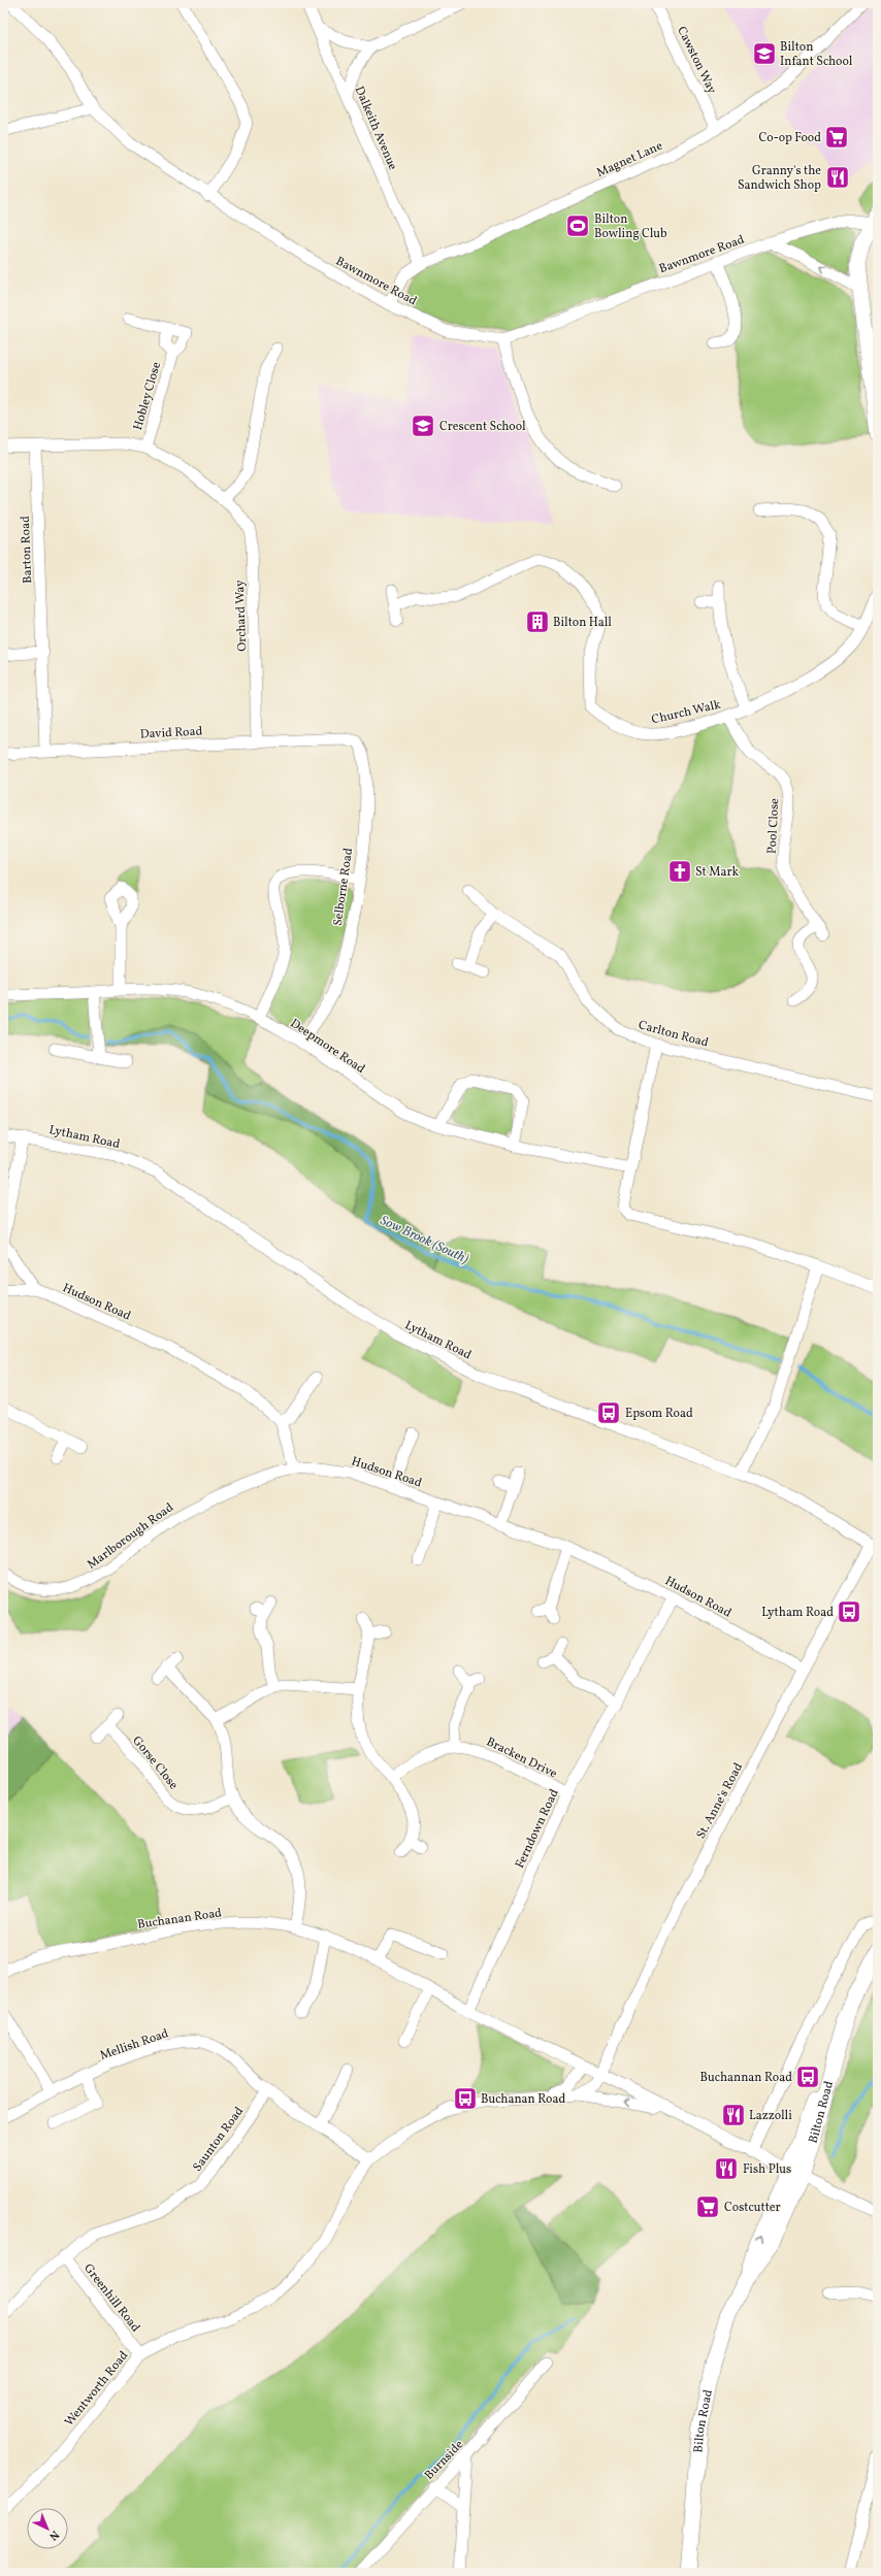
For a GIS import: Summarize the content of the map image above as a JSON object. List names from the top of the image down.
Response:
{
  "streets": {
    "main road": ["Bilton Road"],
    "street": [
      "Cawston Way",
      "Dalkeith Avenue",
      "Magnet Lane",
      "Bawnmore Road",
      "Hobley Close",
      "Barton Road",
      "Orchard Way",
      "Church Walk",
      "David Road",
      "Pool Close",
      "Selborne Road",
      "Carlton Road",
      "Deepmore Road",
      "Lytham Road",
      "Hudson Road",
      "Marlborough Road",
      "Bracken Drive",
      "Gorse Close",
      "St. Anne's Road",
      "Ferndown Road",
      "Buchanan Road",
      "Mellish Road",
      "Saunton Road",
      "Greenhill Road",
      "Wentworth Road",
      "Burnside"
    ]
  },
  "crossings": [
    ["Cawston Way", "Magnet Lane"],
    ["Dalkeith Avenue", "Magnet Lane"],
    ["Magnet Lane", "Bawnmore Road"],
    ["Hobley Close", "Orchard Way"],
    ["Barton Road", "Orchard Way"],
    ["Barton Road", "David Road"],
    ["Orchard Way", "David Road"],
    ["Church Walk", "Pool Close"],
    ["David Road", "Selborne Road"],
    ["Selborne Road", "Deepmore Road"],
    ["Lytham Road", "St. Anne's Road"],
    ["Hudson Road", "Marlborough Road"],
    ["Hudson Road", "St. Anne's Road"],
    ["Hudson Road", "Ferndown Road"],
    ["Bracken Drive", "Ferndown Road"],
    ["St. Anne's Road", "Buchanan Road"],
    ["Ferndown Road", "Buchanan Road"],
    ["Buchanan Road", "Bilton Road"],
    ["Buchanan Road", "Wentworth Road"],
    ["Mellish Road", "Saunton Road"],
    ["Mellish Road", "Wentworth Road"],
    ["Saunton Road", "Greenhill Road"],
    ["Greenhill Road", "Wentworth Road"]
  ],
  "water": ["Sow Brook (South)"],
  "places": {
    "school or university": ["Bilton Infant School", "Crescent School"],
    "supermarket": ["Co-op Food", "Costcutter"],
    "restaurant": ["Granny's the Sandwich Shop", "Lazzolli", "Fish Plus"],
    "sports": ["Bilton Bowling Club"],
    "building": ["Bilton Hall"],
    "church": ["St Mark"],
    "bus stop": [
      "Epsom Road",
      "Lytham Road",
      "Buchannan Road",
      "Buchanan Road"
    ]
  },
  "north": "bottom right"
}
